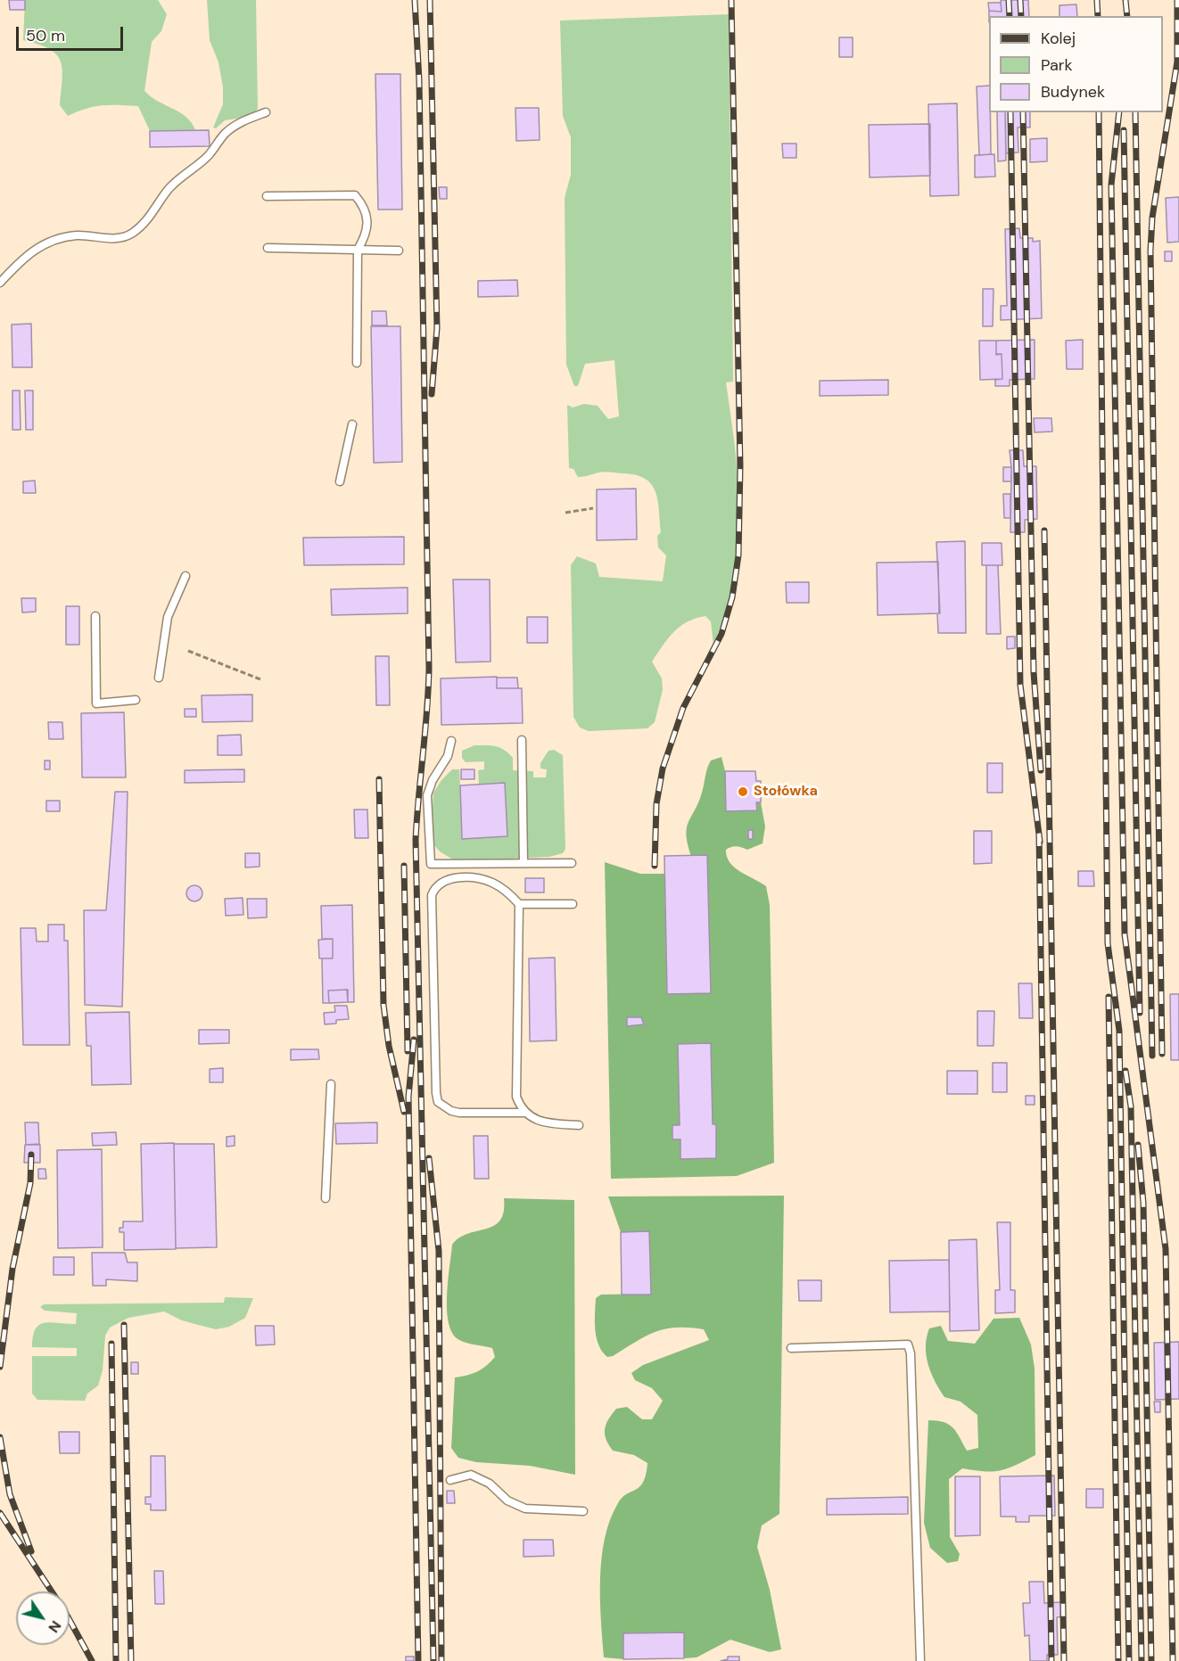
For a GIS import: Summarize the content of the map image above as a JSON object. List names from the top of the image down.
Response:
{
  "places": ["Stołówka"],
  "legend": ["Kolej", "Park", "Budynek"],
  "scale_bar": "50 m",
  "north": "bottom right"
}
